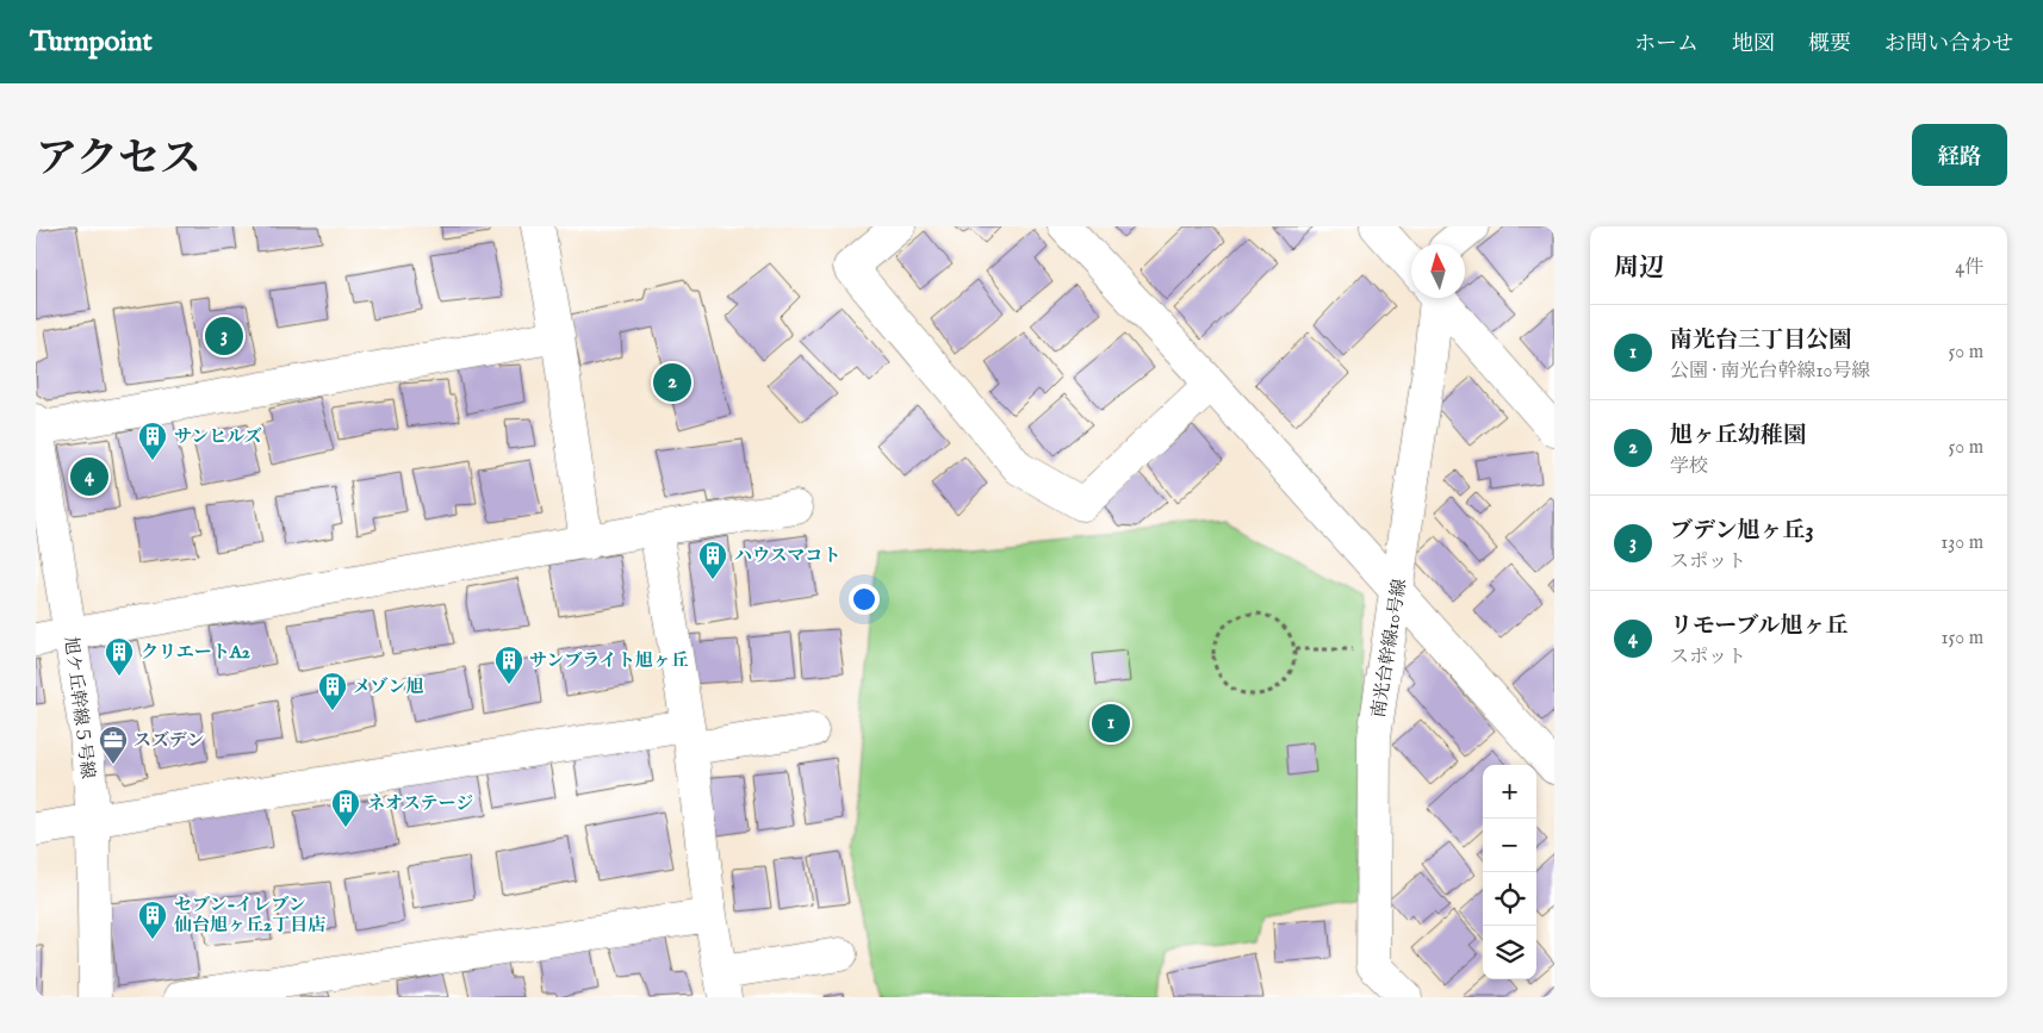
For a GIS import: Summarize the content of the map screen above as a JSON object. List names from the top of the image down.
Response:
{
  "streets": {
    "street": ["南光台幹線10号線", "旭ケ丘幹線５号線"]
  },
  "places": {
    "building": [
      "サンヒルズ",
      "ハウスマコト",
      "クリエートA2",
      "サンブライト旭ヶ丘",
      "メゾン旭",
      "ネオステージ",
      "セブン-イレブン 仙台旭ヶ丘2丁目店"
    ],
    "office": ["スズデン"]
  },
  "north": "top",
  "page": {
    "header": "Turnpoint",
    "nav": [
      "ホーム",
      "地図",
      "概要",
      "お問い合わせ"
    ],
    "title": "アクセス",
    "buttons": "経路",
    "heading": ["周辺", "4件"],
    "list": [
      {
        "mark": "1",
        "name": "南光台三丁目公園",
        "note": "公園 · 南光台幹線10号線",
        "value": "50 m"
      },
      {
        "mark": "2",
        "name": "旭ヶ丘幼稚園",
        "note": "学校",
        "value": "50 m"
      },
      {
        "mark": "3",
        "name": "ブデン旭ヶ丘3",
        "note": "スポット",
        "value": "130 m"
      },
      {
        "mark": "4",
        "name": "リモーブル旭ヶ丘",
        "note": "スポット",
        "value": "150 m"
      }
    ],
    "pins": [
      "3",
      "2",
      "4",
      "1"
    ],
    "map_buttons": ["+", "−"]
  }
}
